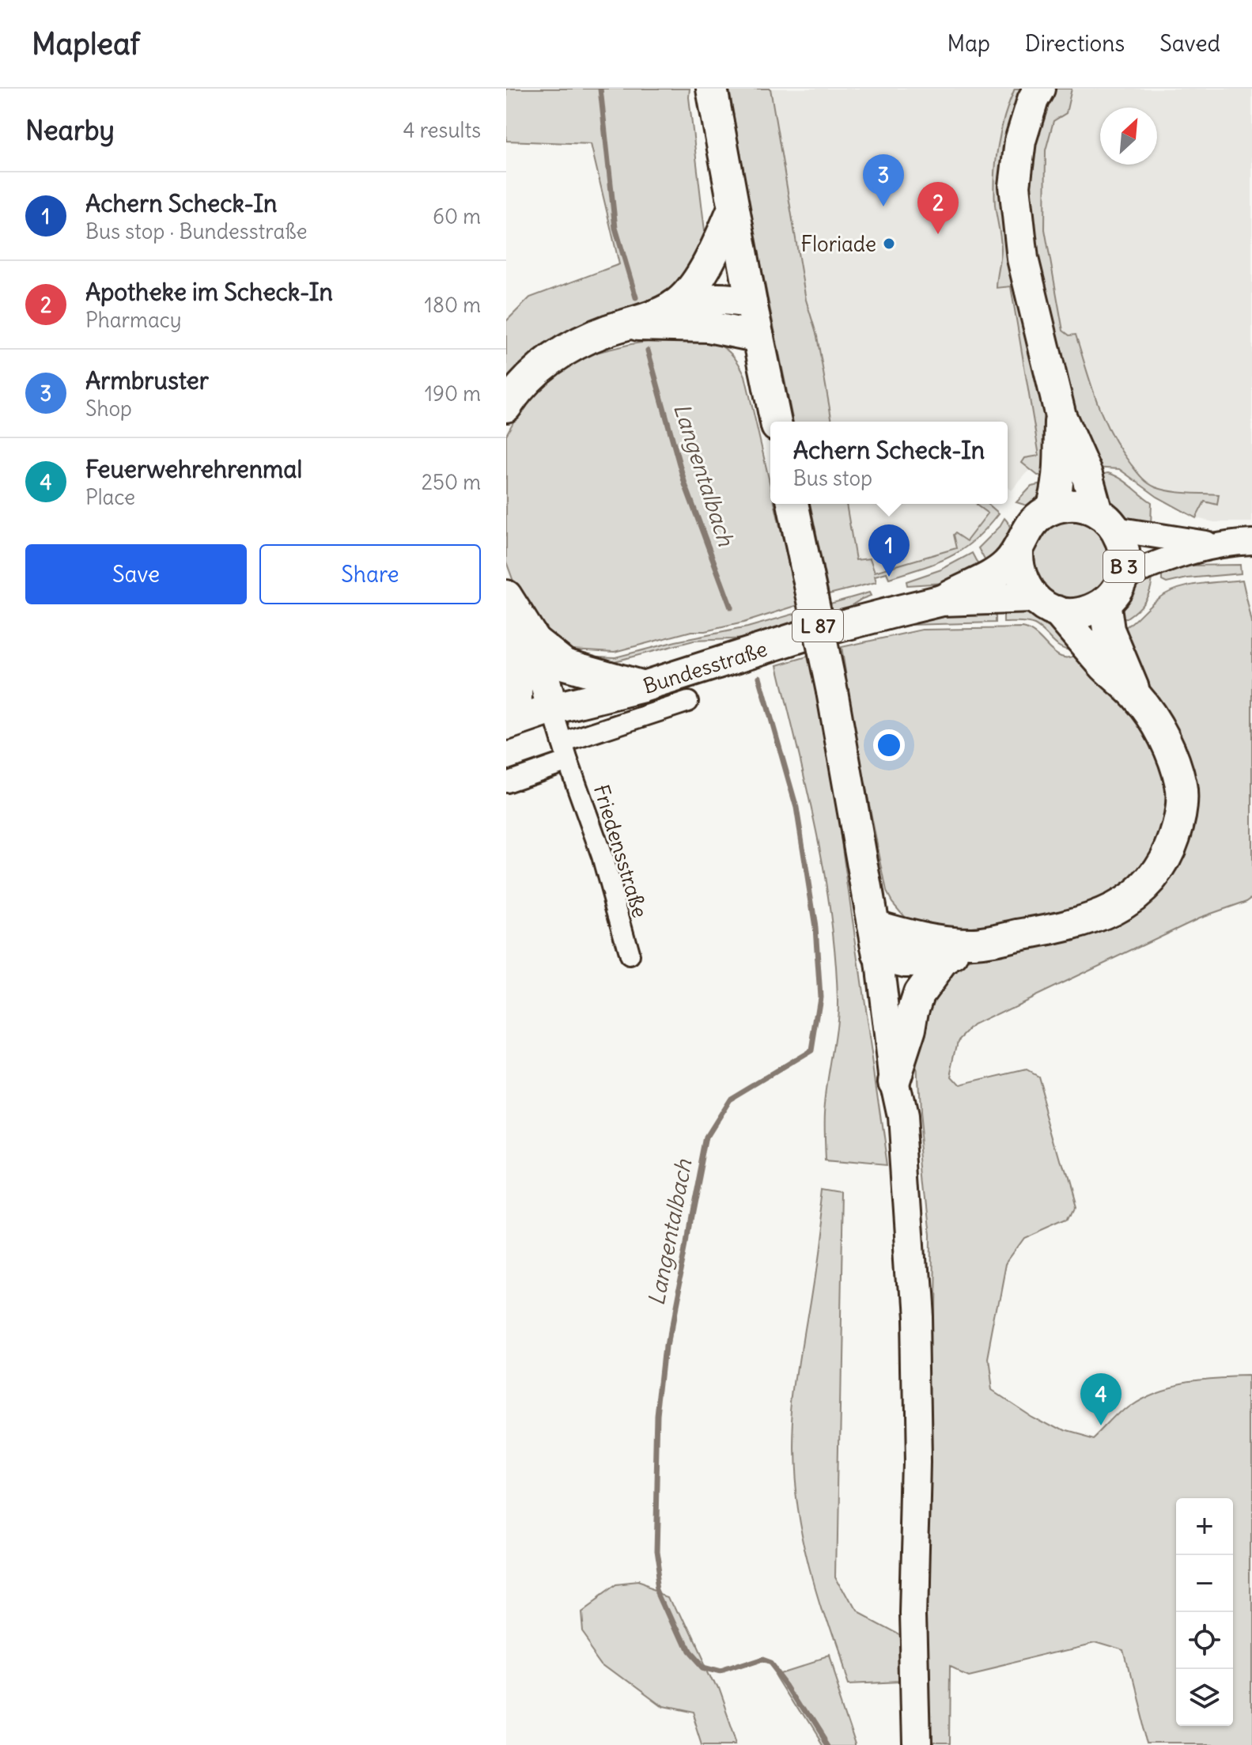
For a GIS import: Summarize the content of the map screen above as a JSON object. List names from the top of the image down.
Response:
{
  "streets": {
    "main road": ["B 3", "L 87", "Bundesstraße"],
    "street": ["Friedensstraße"]
  },
  "crossings": [
    ["B 3", "Bundesstraße"],
    ["Bundesstraße", "Friedensstraße"]
  ],
  "water": ["Langentalbach"],
  "places": ["Floriade"],
  "north": "top right",
  "page": {
    "header": "Mapleaf",
    "nav": ["Map", "Directions", "Saved"],
    "heading": ["Nearby", "4 results"],
    "pins": [
      "3",
      "2",
      "1",
      "4"
    ],
    "list": [
      {
        "mark": "1",
        "name": "Achern Scheck-In",
        "note": "Bus stop · Bundesstraße",
        "value": "60 m"
      },
      {
        "mark": "2",
        "name": "Apotheke im Scheck-In",
        "note": "Pharmacy",
        "value": "180 m"
      },
      {
        "mark": "3",
        "name": "Armbruster",
        "note": "Shop",
        "value": "190 m"
      },
      {
        "mark": "4",
        "name": "Feuerwehrehrenmal",
        "note": "Place",
        "value": "250 m"
      }
    ],
    "popup": ["Achern Scheck-In", "Bus stop"],
    "buttons": ["Save", "Share"],
    "map_buttons": ["+", "−"]
  }
}
